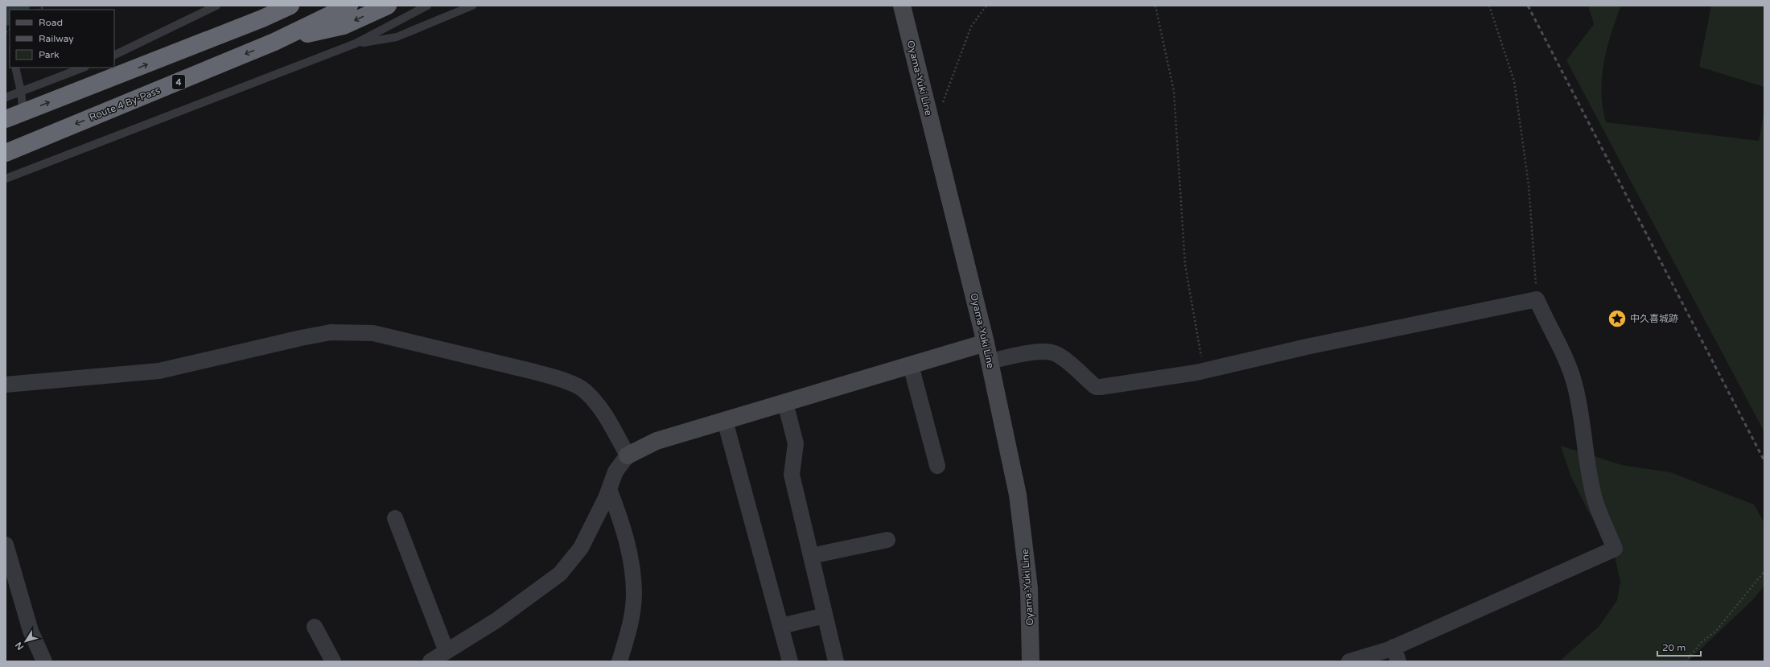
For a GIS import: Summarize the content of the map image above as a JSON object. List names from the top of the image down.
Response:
{
  "streets": {
    "highway": ["4", "Route 4 By-Pass"],
    "main road": ["Oyama-Yuki Line"]
  },
  "places": {
    "place": ["中久喜城跡"]
  },
  "legend": ["Road", "Railway", "Park"],
  "scale_bar": "20 m",
  "north": "bottom left"
}
